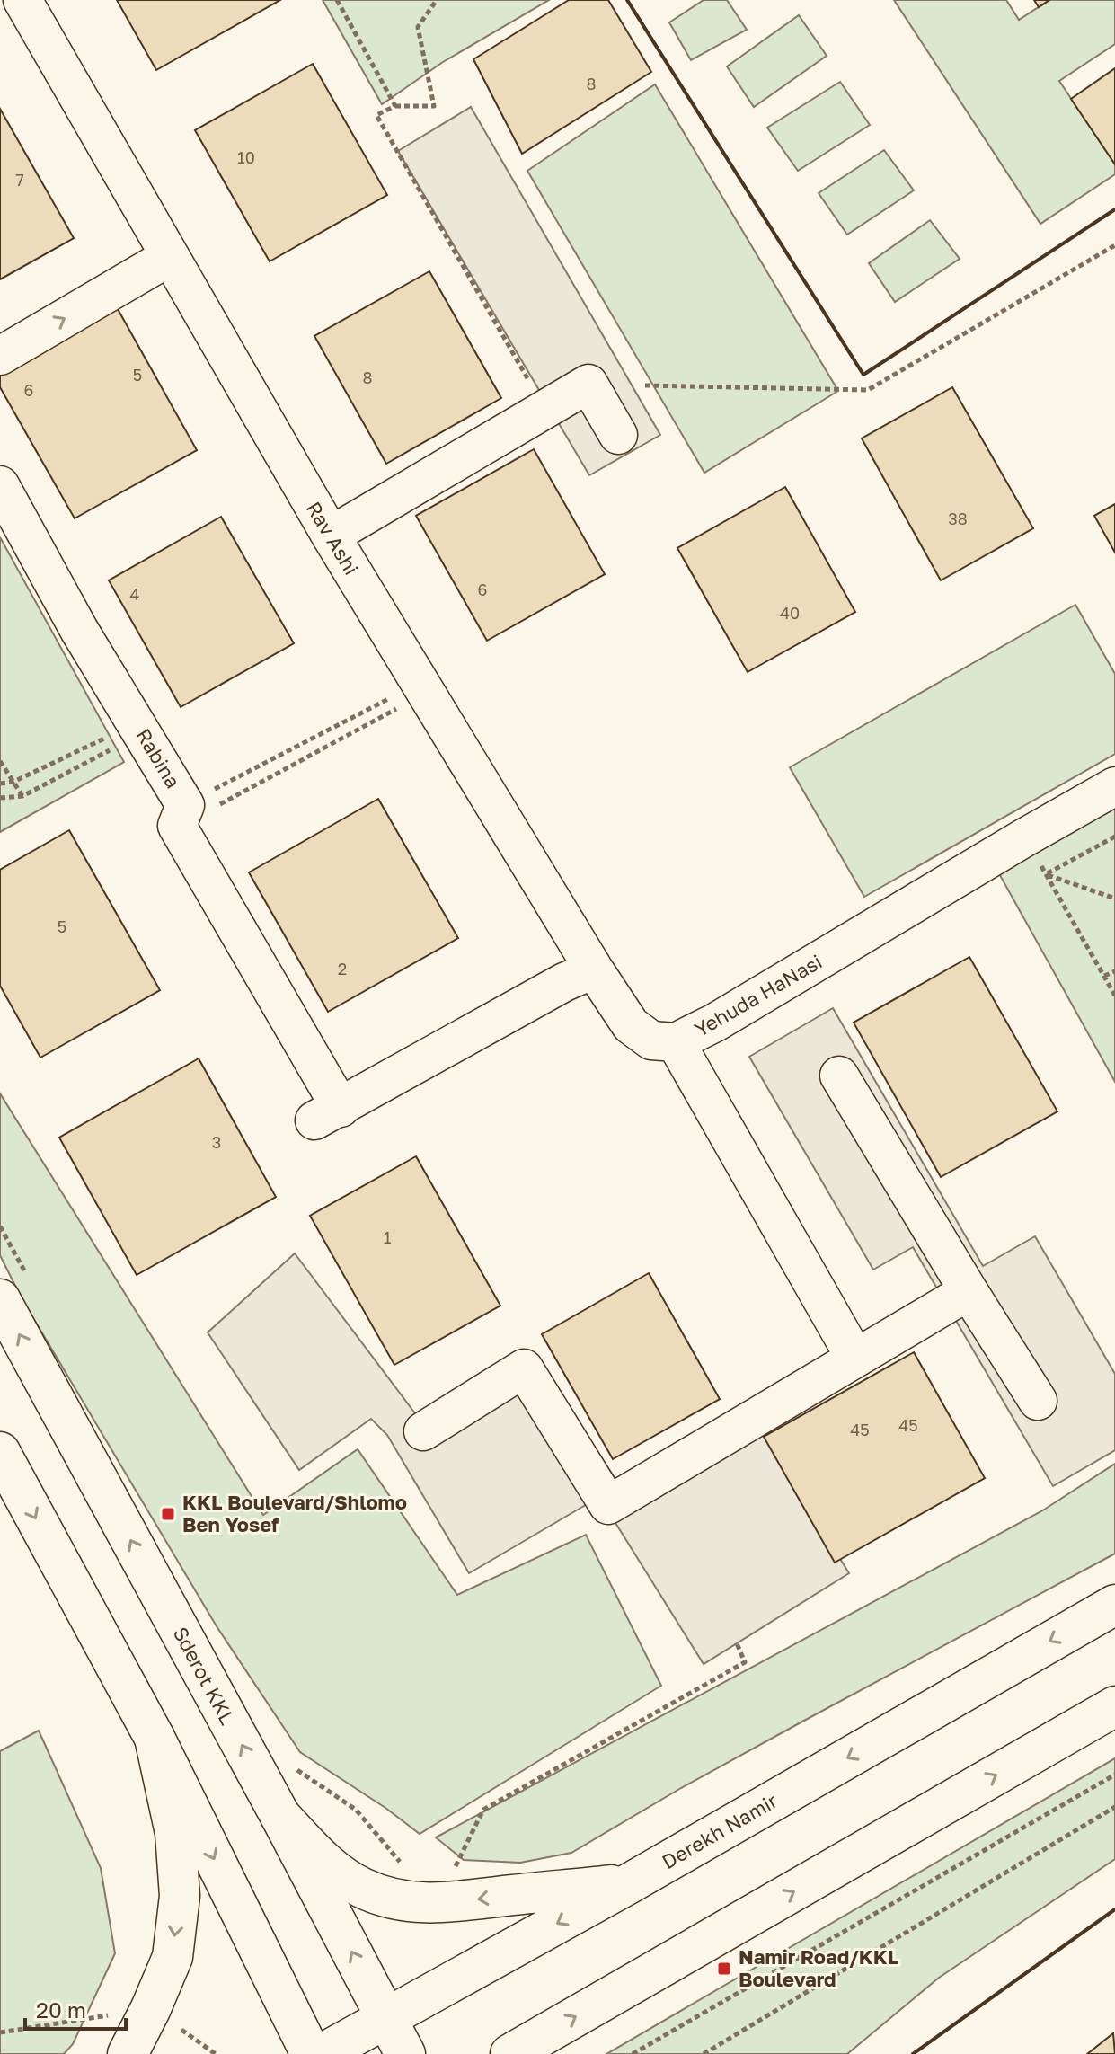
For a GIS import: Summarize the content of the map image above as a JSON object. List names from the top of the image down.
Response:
{
  "streets": {
    "main road": ["Sderot KKL", "Derekh Namir"],
    "street": ["Rav Ashi", "Rabina", "Yehuda HaNasi"]
  },
  "crossings": [
    ["Rav Ashi", "Rabina"],
    ["Rav Ashi", "Yehuda HaNasi"],
    ["Sderot KKL", "Derekh Namir"]
  ],
  "places": {
    "transit": ["KKL Boulevard/Shlomo Ben Yosef", "Namir Road/KKL Boulevard"]
  },
  "house_numbers": [
    "8",
    "10",
    "7",
    "5",
    "8",
    "6",
    "38",
    "6",
    "4",
    "40",
    "5",
    "2",
    "3",
    "1",
    "45",
    "45"
  ],
  "scale_bar": "20 m"
}
